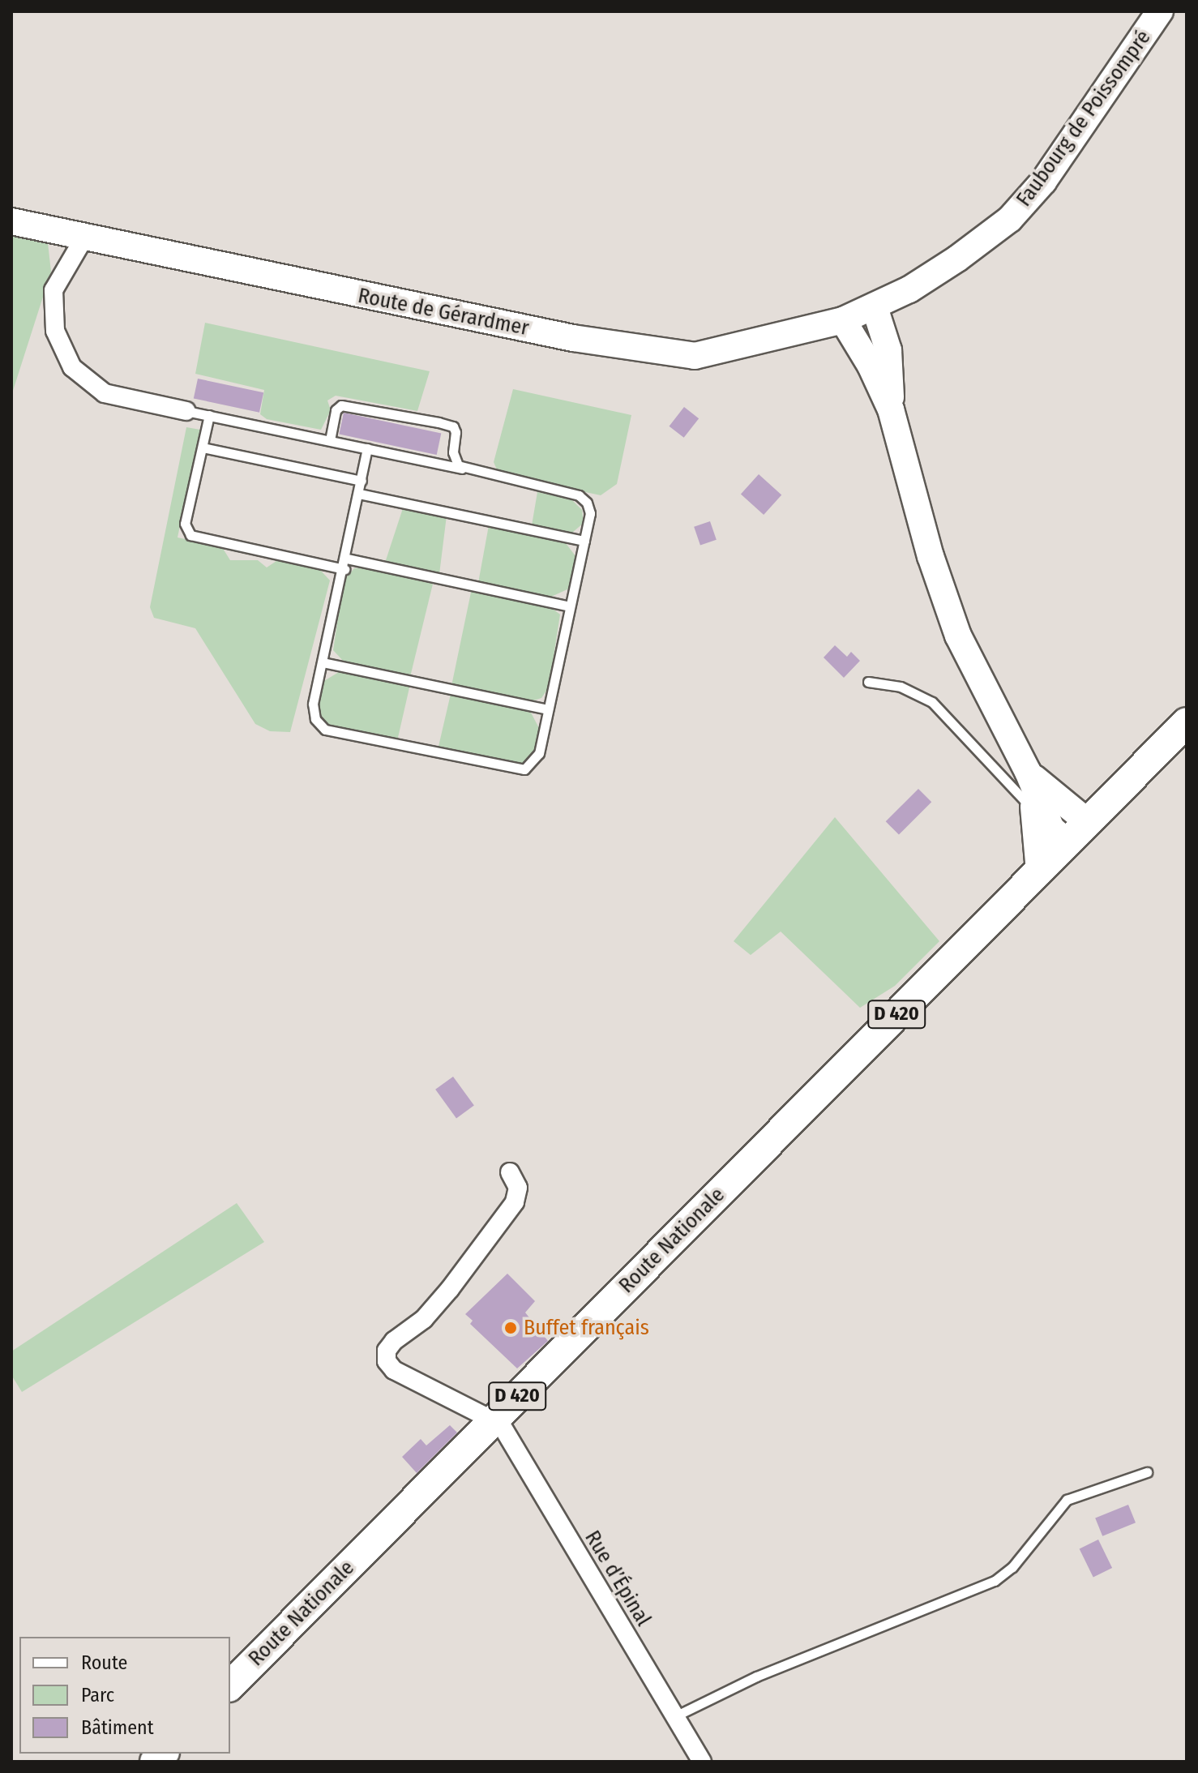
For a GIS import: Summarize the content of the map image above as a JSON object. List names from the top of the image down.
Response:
{
  "streets": {
    "main road": [
      "Faubourg de Poissompré",
      "Route de Gérardmer",
      "D 420",
      "Route Nationale"
    ],
    "street": ["Rue d’Épinal"]
  },
  "crossings": [
    ["Faubourg de Poissompré", "Route de Gérardmer"],
    ["D 420", "Route Nationale"],
    ["Route Nationale", "Rue d’Épinal"]
  ],
  "places": ["Buffet français"],
  "legend": ["Route", "Parc", "Bâtiment"]
}
